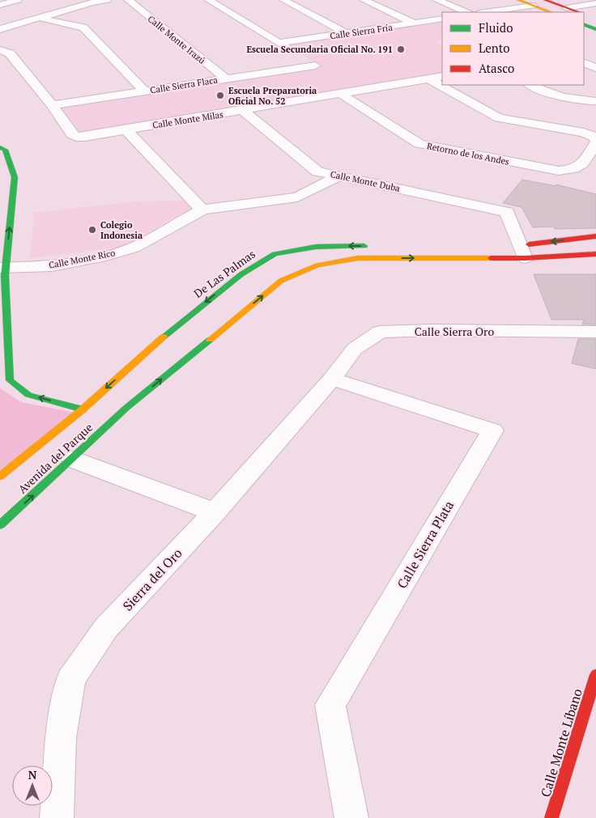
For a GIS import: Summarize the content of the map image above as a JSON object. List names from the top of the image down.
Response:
{
  "streets": {
    "street": [
      "Calle Sierra Fría",
      "Calle Monte Irazú",
      "Calle Sierra Flaca",
      "Calle Monte Milas",
      "Retorno de los Andes",
      "Calle Monte Duba",
      "Calle Monte Rico",
      "De Las Palmas",
      "Calle Sierra Oro",
      "Avenida del Parque",
      "Calle Sierra Plata",
      "Sierra del Oro",
      "Calle Monte Líbano"
    ]
  },
  "crossings": [
    ["Calle Sierra Fría", "Calle Sierra Flaca"],
    ["Calle Monte Irazú", "Calle Sierra Flaca"],
    ["Calle Sierra Flaca", "Calle Monte Milas"],
    ["Calle Monte Milas", "Retorno de los Andes"],
    ["Calle Monte Milas", "Calle Monte Duba"],
    ["Calle Monte Duba", "Calle Monte Rico"],
    ["Calle Monte Duba", "Avenida del Parque"],
    ["Calle Monte Rico", "Avenida del Parque"],
    ["De Las Palmas", "Avenida del Parque"],
    ["Calle Sierra Oro", "Calle Sierra Plata"],
    ["Calle Sierra Oro", "Sierra del Oro"],
    ["Calle Sierra Plata", "Sierra del Oro"]
  ],
  "one_way": ["De Las Palmas"],
  "places": ["Escuela Secundaria Oficial No. 191", "Escuela Preparatoria Oficial No. 52", "Colegio Indonesia"],
  "legend": ["Fluido", "Lento", "Atasco"],
  "north": "top"
}
